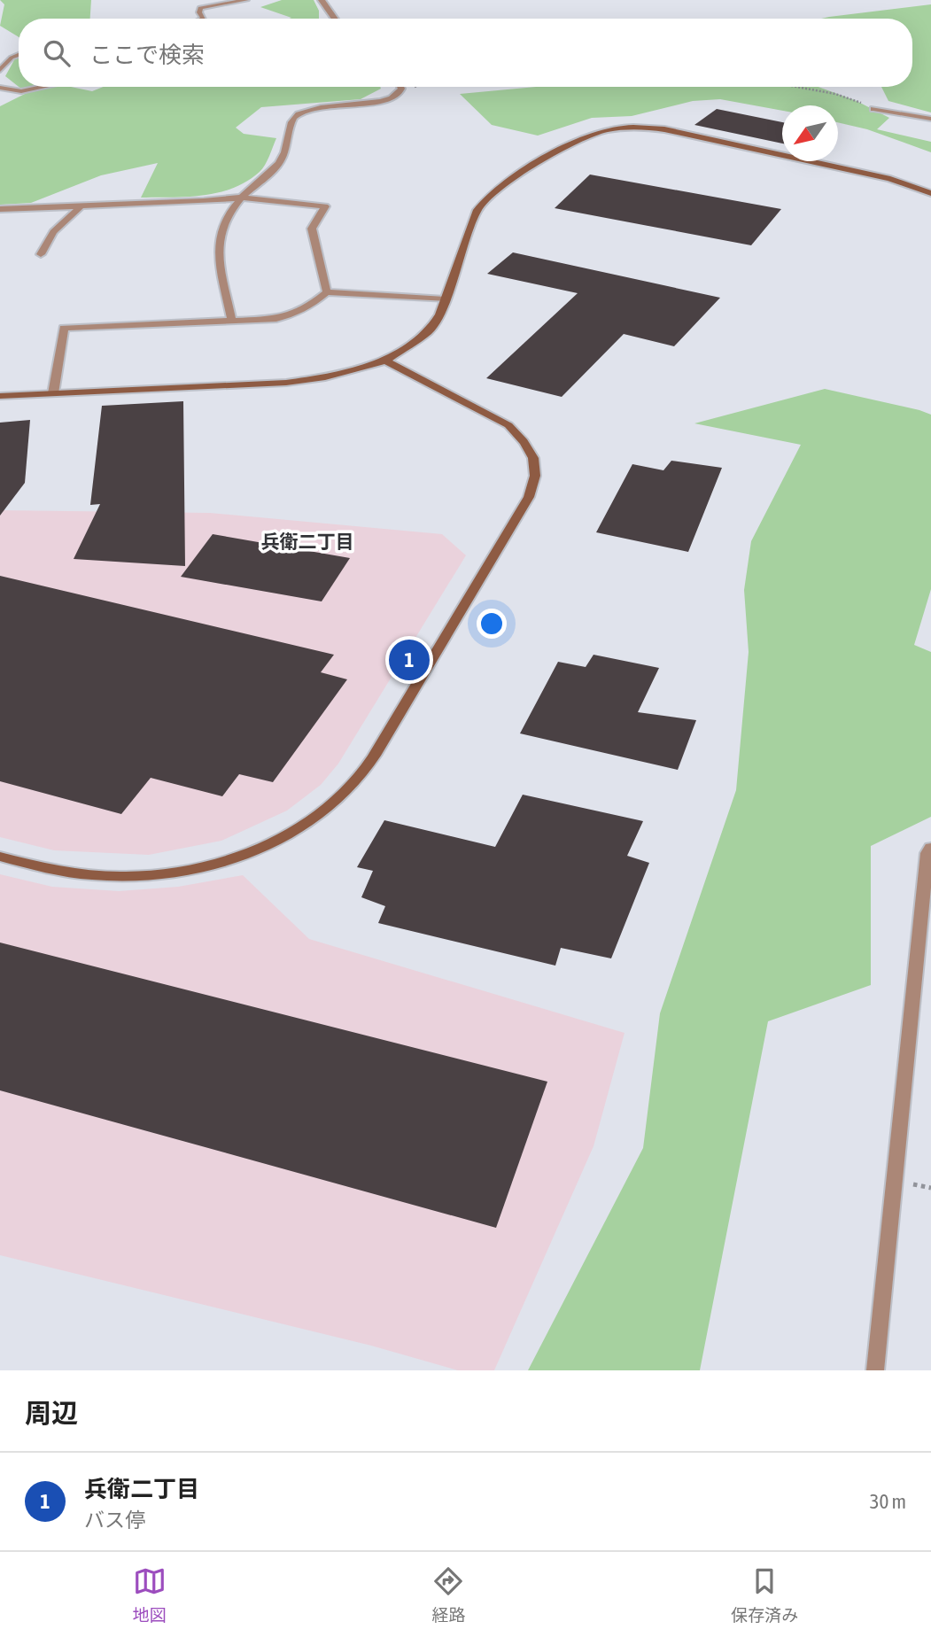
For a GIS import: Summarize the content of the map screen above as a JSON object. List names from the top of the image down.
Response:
{
  "districts": ["兵衛二丁目"],
  "north": "bottom left",
  "page": {
    "search": "ここで検索",
    "pins": "1",
    "heading": "周辺",
    "list": [
      {
        "mark": "1",
        "name": "兵衛二丁目",
        "note": "バス停",
        "value": "30 m"
      }
    ],
    "nav": ["地図", "経路", "保存済み"]
  }
}
